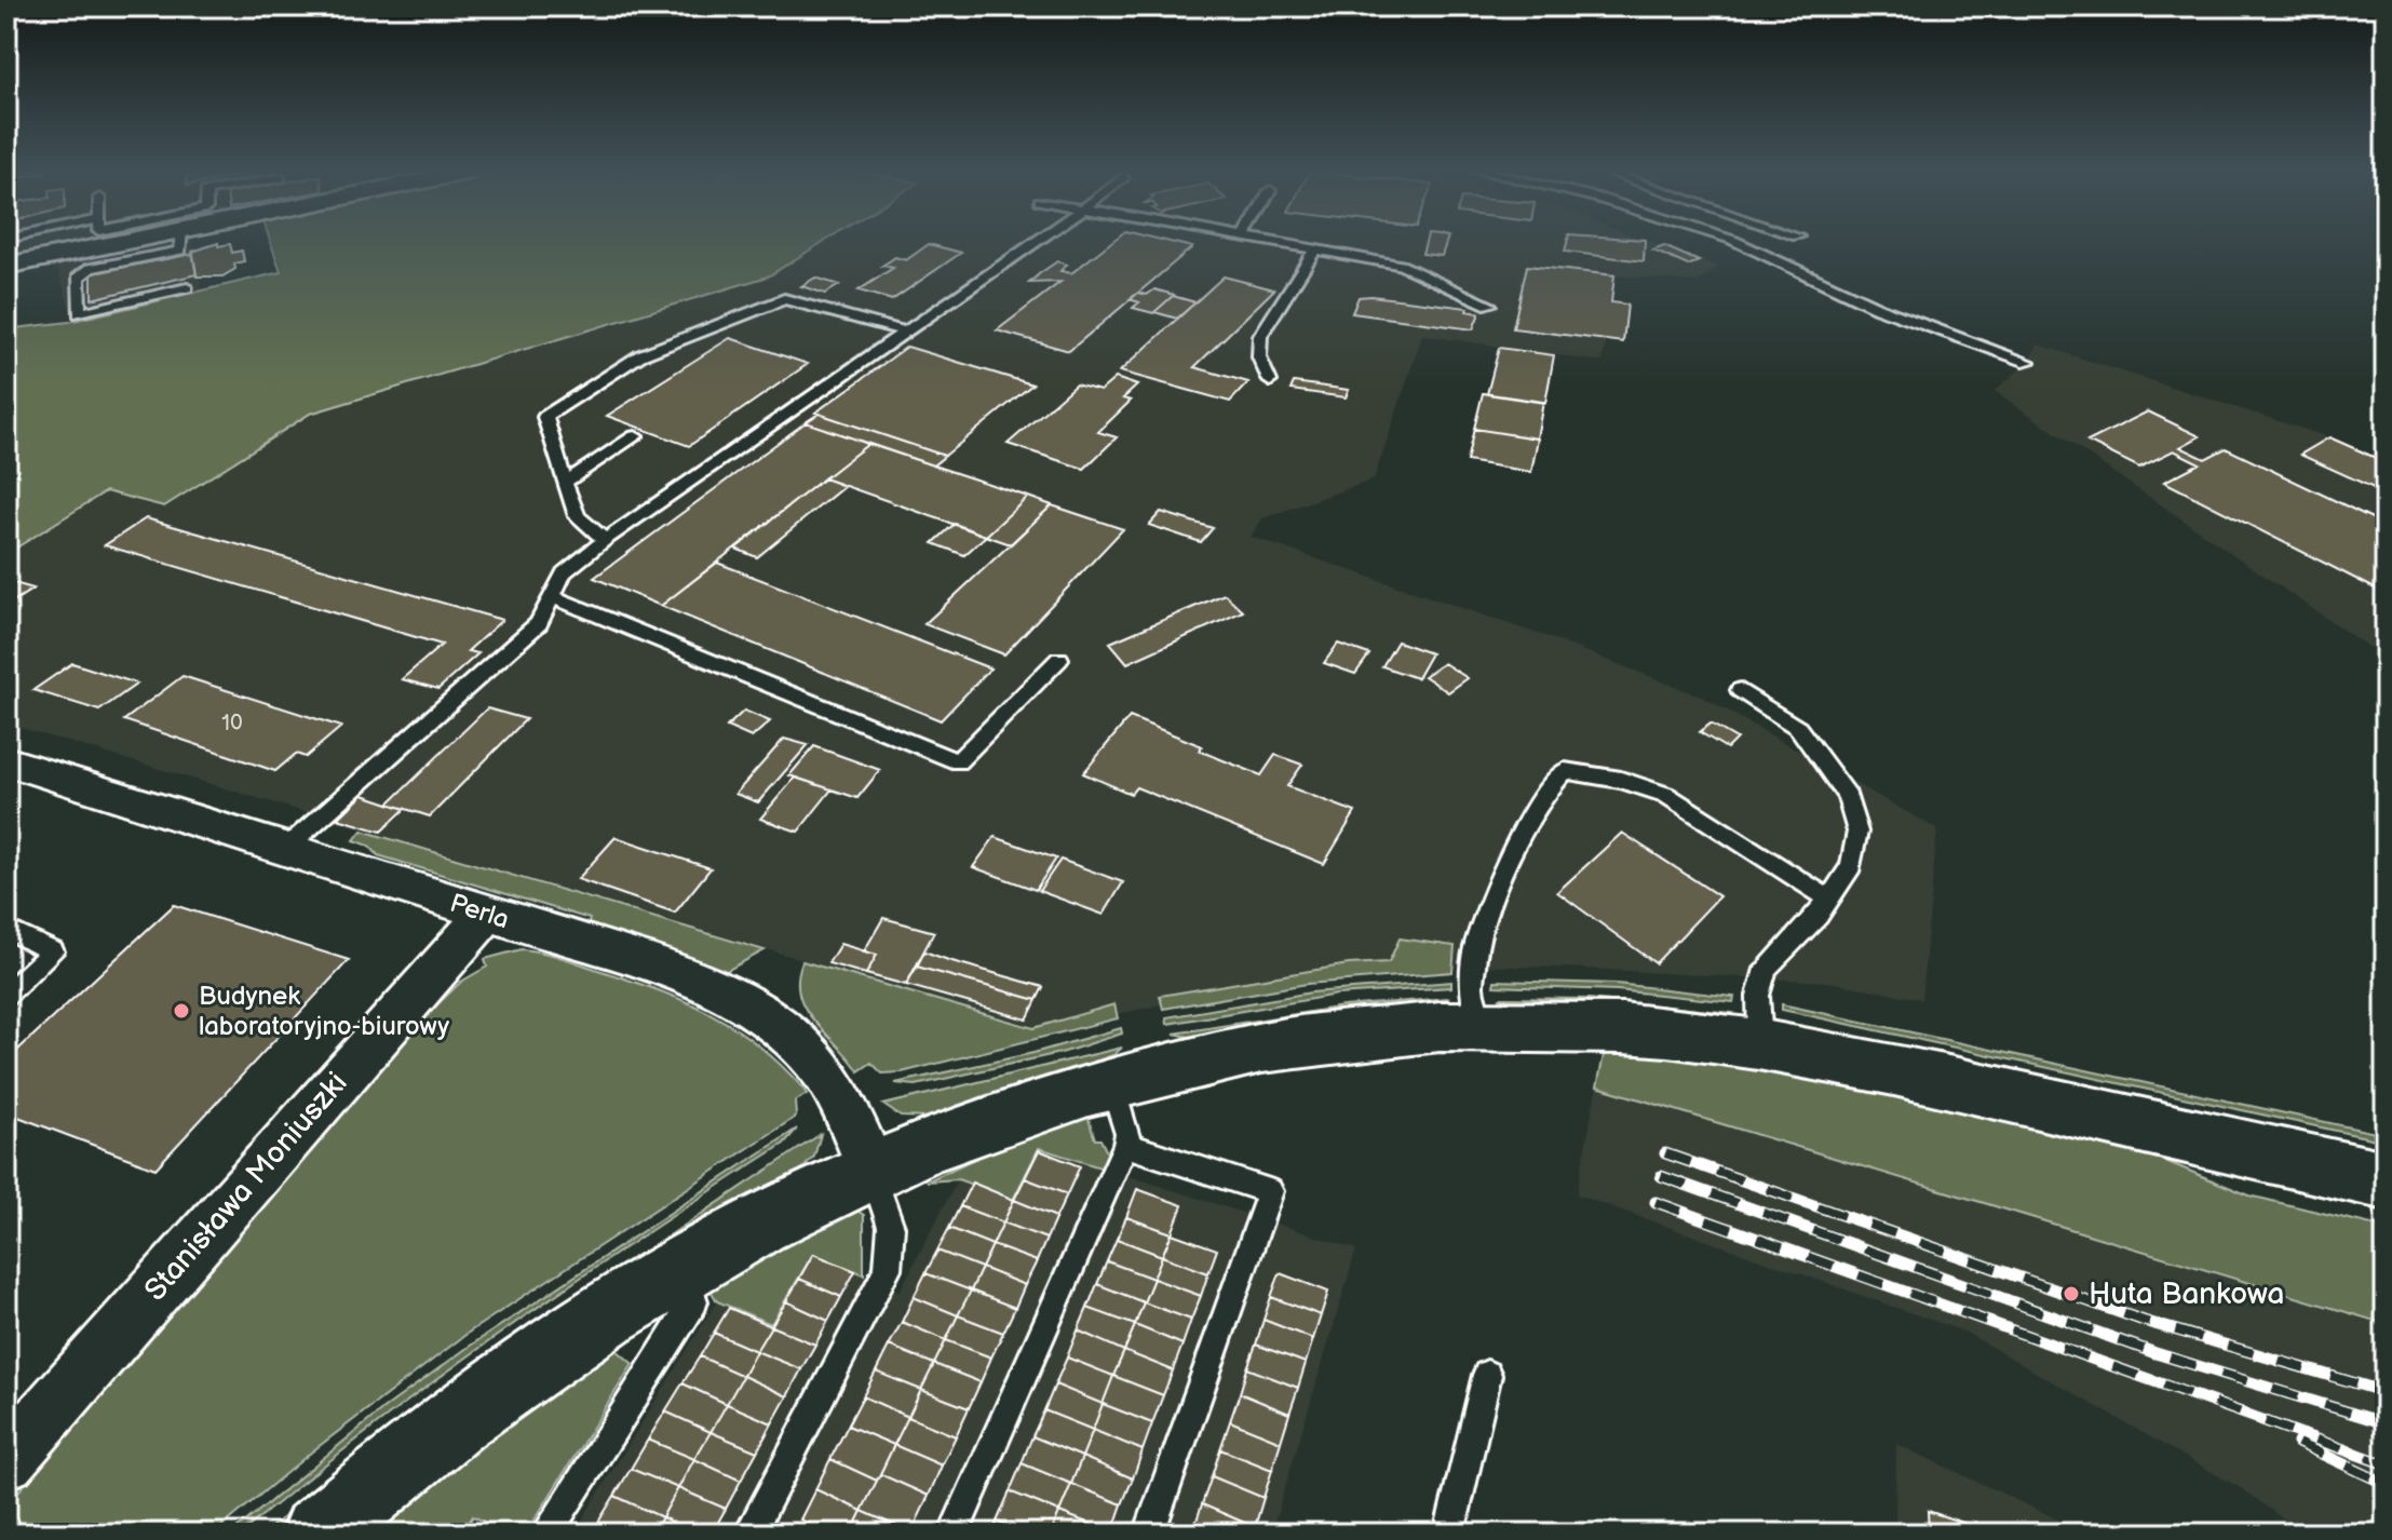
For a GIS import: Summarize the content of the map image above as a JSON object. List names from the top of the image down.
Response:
{
  "streets": {
    "street": ["Perla", "Stanisława Moniuszki"]
  },
  "crossings": [
    ["Perla", "Stanisława Moniuszki"]
  ],
  "places": ["Budynek laboratoryjno-biurowy", "Huta Bankowa"],
  "house_numbers": ["10"]
}
